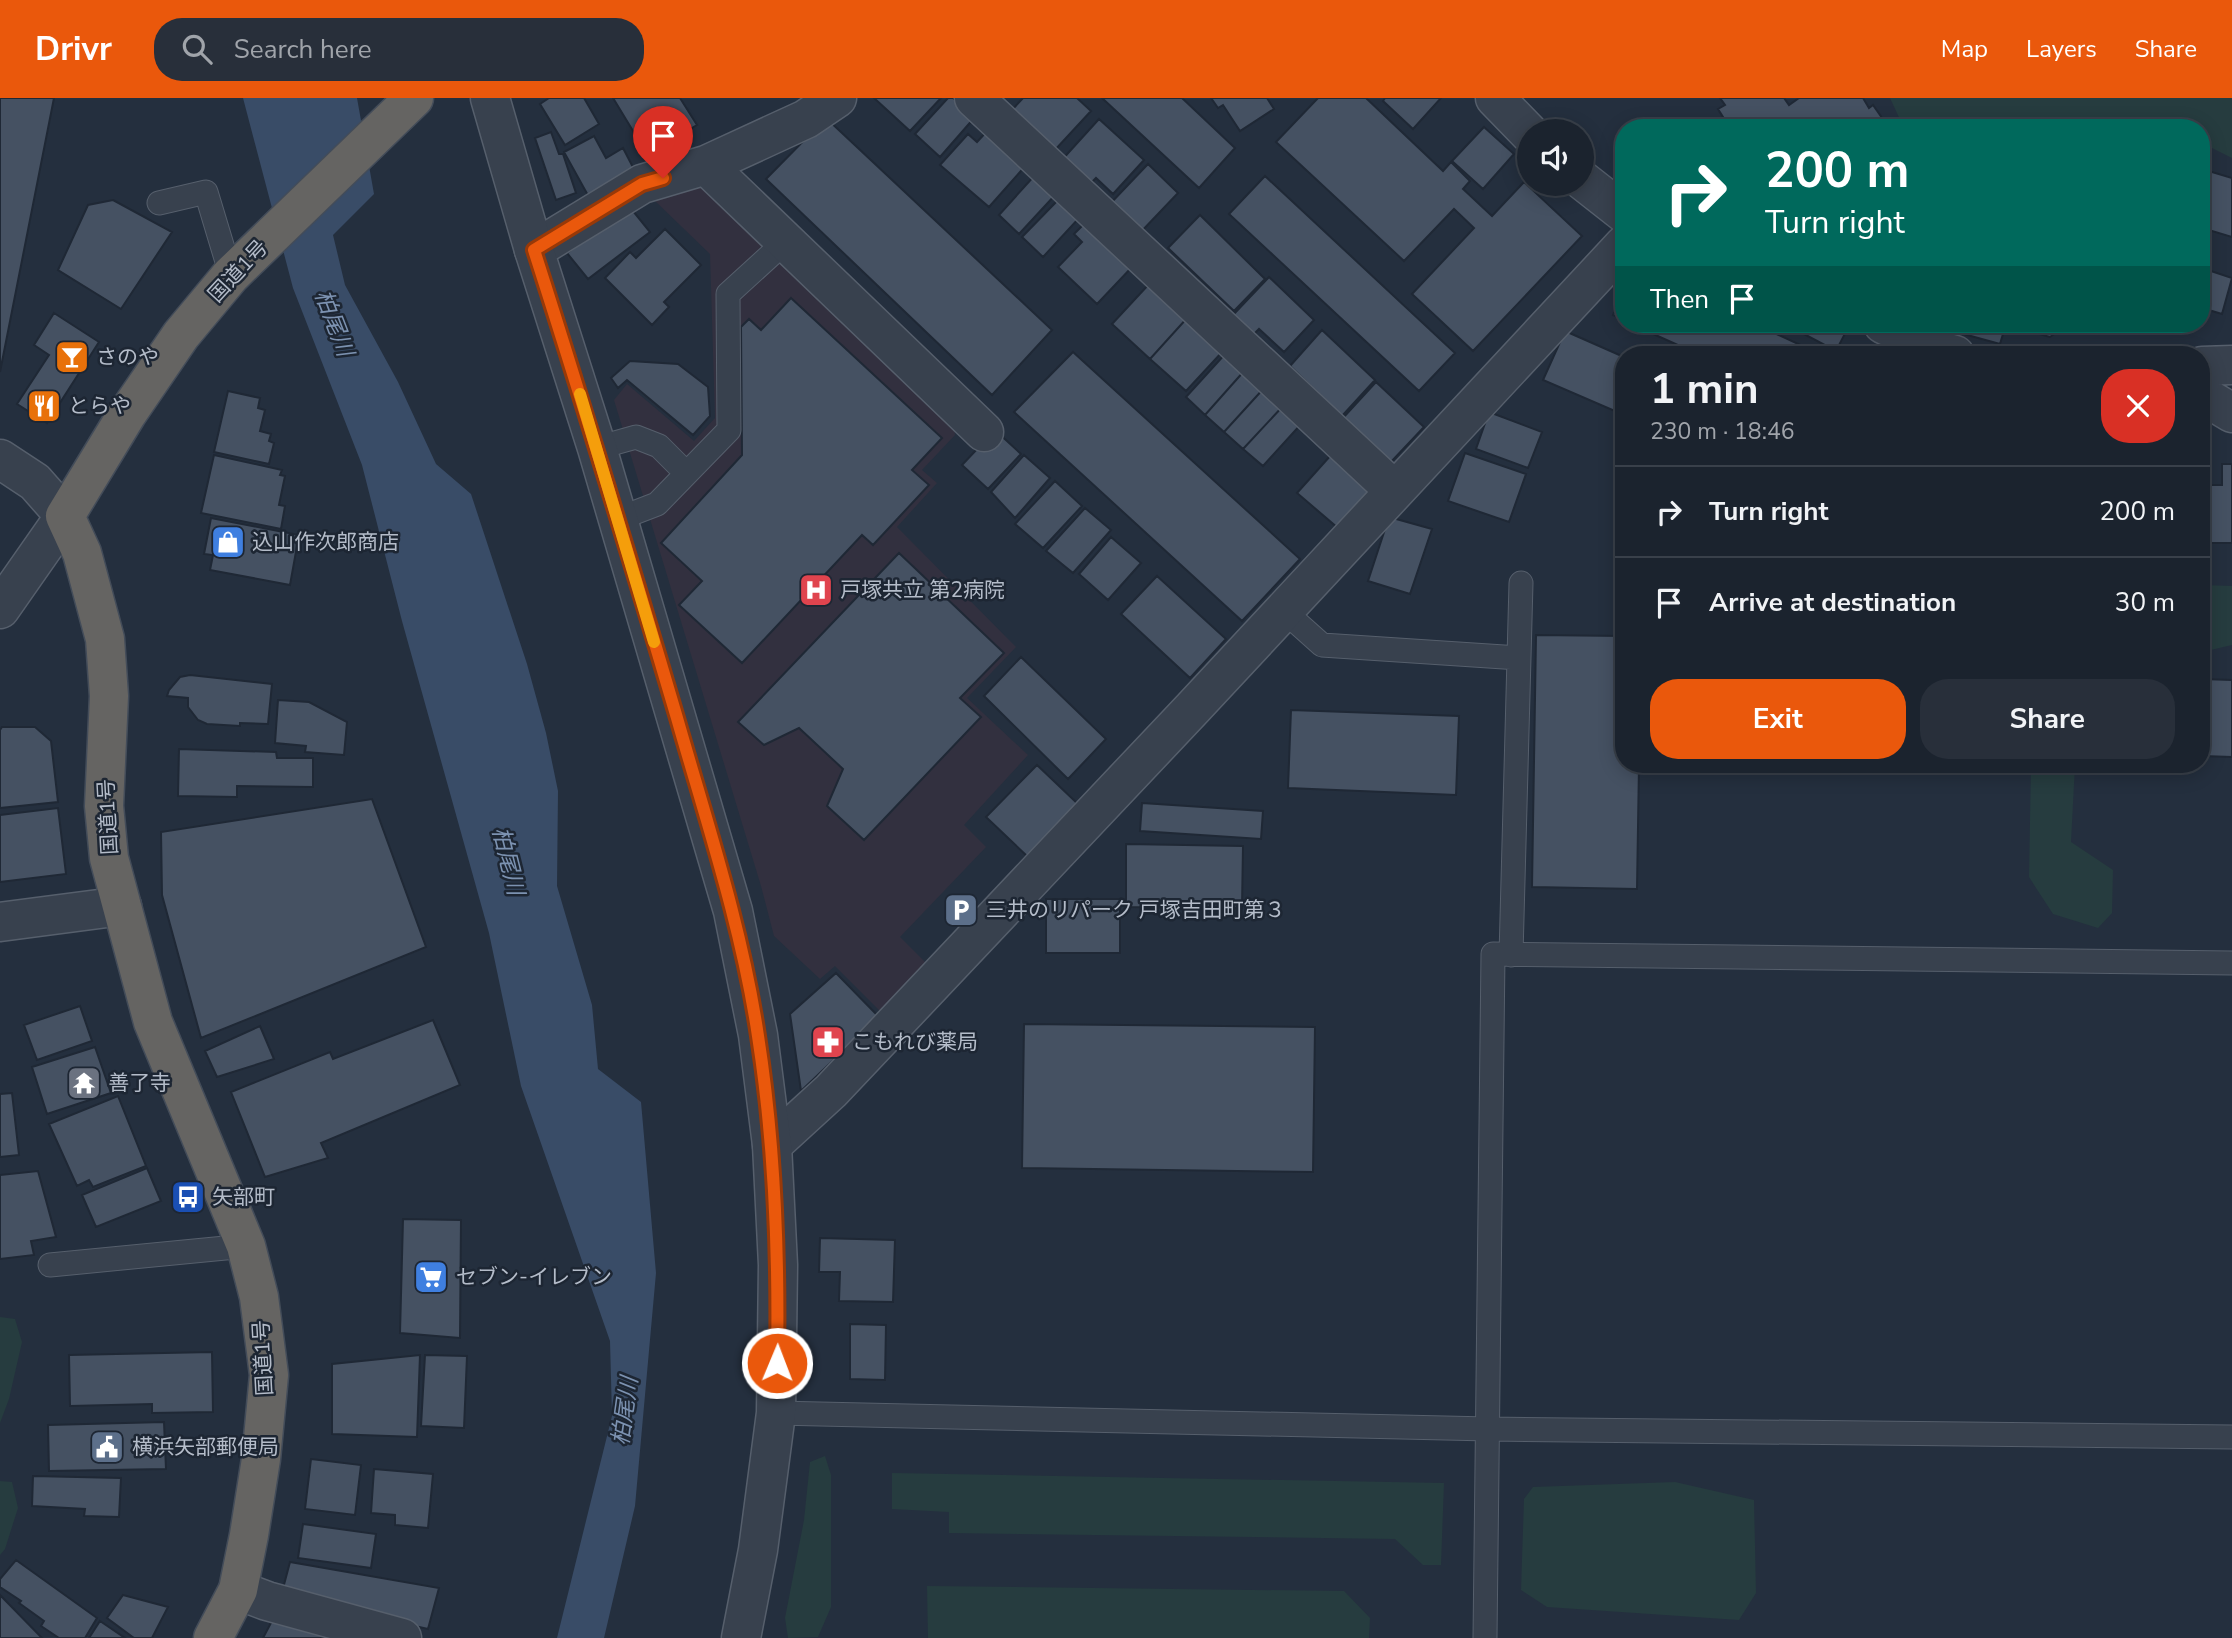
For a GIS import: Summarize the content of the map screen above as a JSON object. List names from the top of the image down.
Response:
{
  "streets": {
    "highway": ["国道1号"]
  },
  "water": ["柏尾川"],
  "places": {
    "bar": ["さのや"],
    "restaurant": ["とらや"],
    "shop": ["込山作次郎商店"],
    "hospital": ["戸塚共立 第2病院"],
    "parking": ["三井のリパーク 戸塚吉田町第３"],
    "pharmacy": ["こもれび薬局"],
    "temple": ["善了寺"],
    "bus stop": ["矢部町"],
    "supermarket": ["セブン-イレブン"],
    "public building": ["横浜矢部郵便局"]
  },
  "page": {
    "header": "Drivr",
    "search": "Search here",
    "nav": ["Map", "Layers", "Share"],
    "turn": ["200 m", "Turn right"],
    "then": "Then",
    "heading": ["1 min", "230 m · 18:46"],
    "list": [
      {
        "name": "Turn right",
        "value": "200 m"
      },
      {
        "name": "Arrive at destination",
        "value": "30 m"
      }
    ],
    "buttons": ["Exit", "Share"]
  }
}
